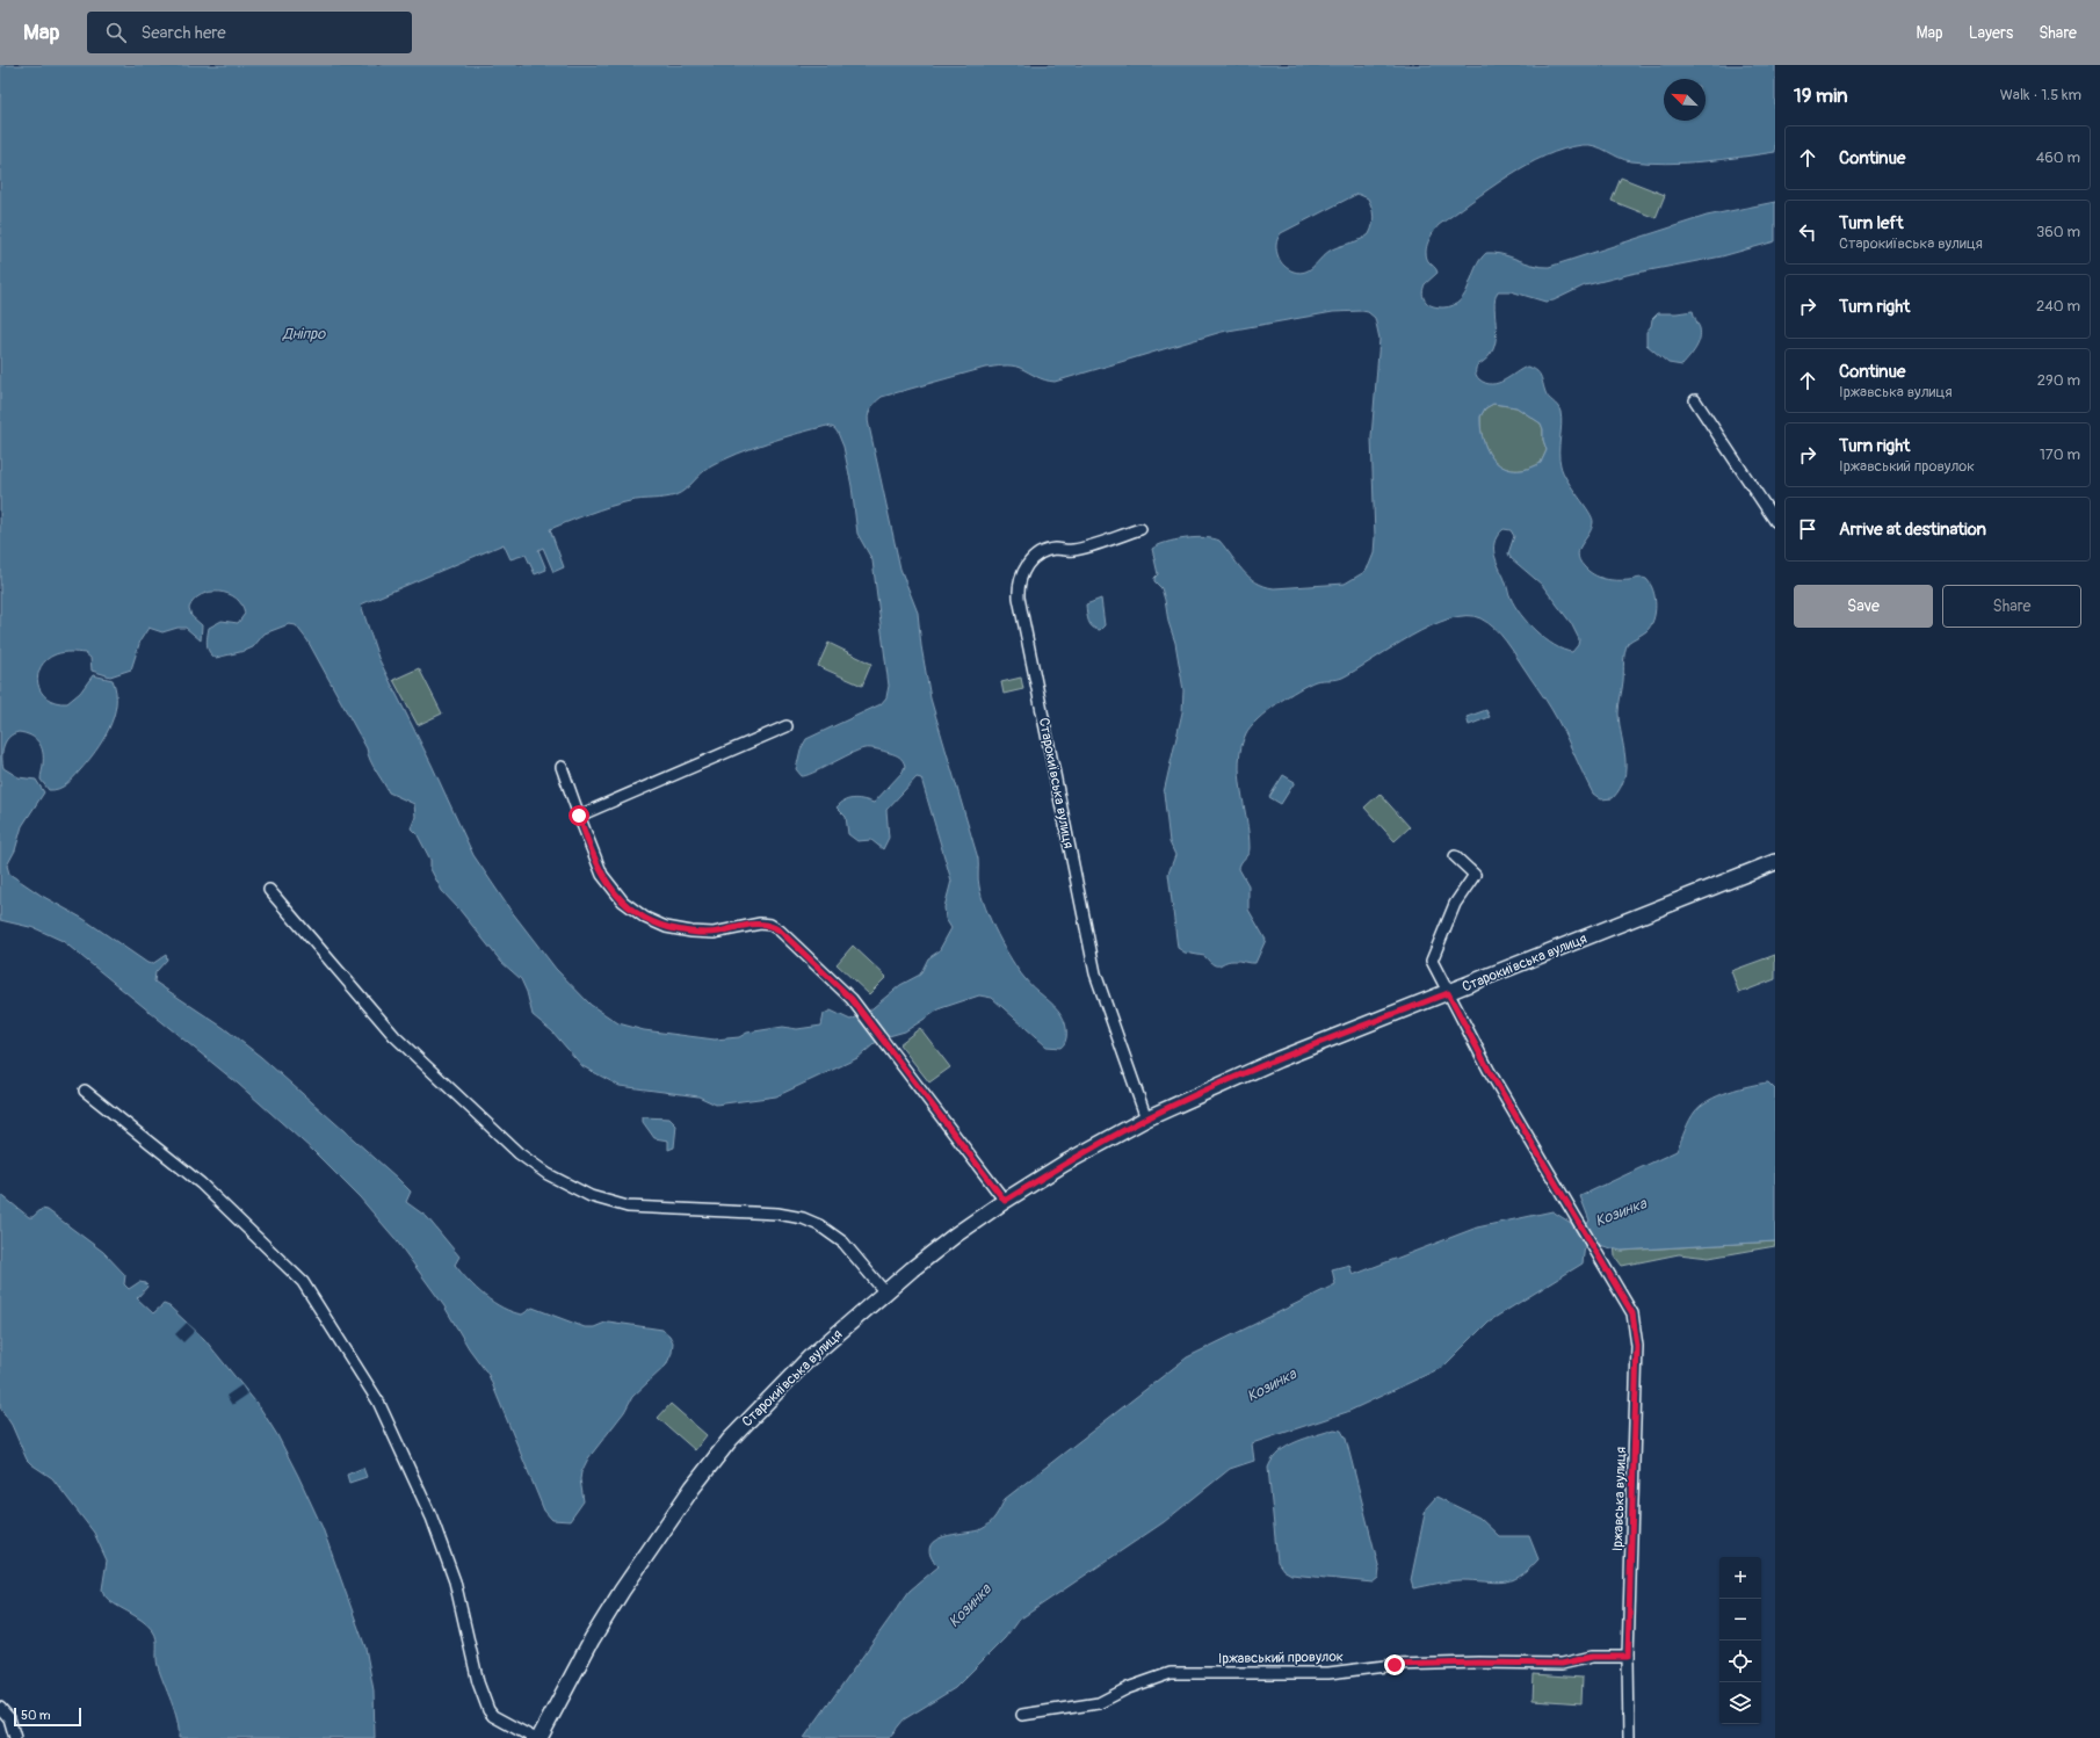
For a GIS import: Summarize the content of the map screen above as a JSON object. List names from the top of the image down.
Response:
{
  "streets": {
    "street": ["Старокиївська вулиця", "Іржавська вулиця", "Іржавський провулок"]
  },
  "crossings": [
    ["Старокиївська вулиця", "Іржавська вулиця"],
    ["Іржавська вулиця", "Іржавський провулок"]
  ],
  "water": ["Дніпро", "Козинка"],
  "scale_bar": "50 m",
  "north": "top left",
  "page": {
    "header": "Map",
    "search": "Search here",
    "nav": ["Map", "Layers", "Share"],
    "heading": ["19 min", "Walk · 1.5 km"],
    "list": [
      ["Continue", "460 m"],
      ["Turn left", "Старокиївська вулиця", "360 m"],
      ["Turn right", "240 m"],
      ["Continue", "Іржавська вулиця", "290 m"],
      ["Turn right", "Іржавський провулок", "170 m"],
      "Arrive at destination"
    ],
    "buttons": ["Save", "Share"],
    "map_buttons": ["+", "−"],
    "scale": "50 m"
  }
}
